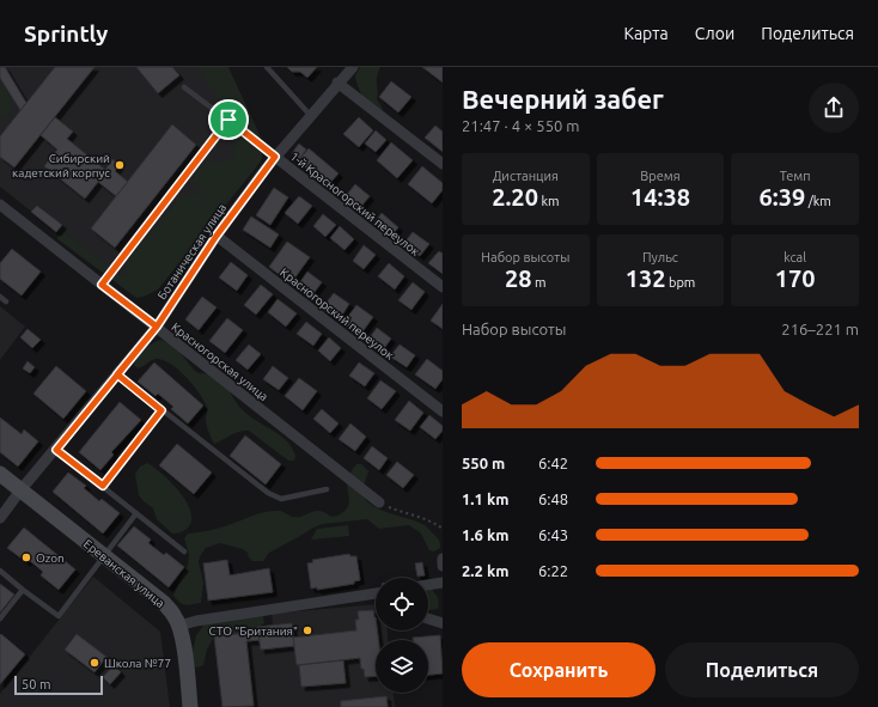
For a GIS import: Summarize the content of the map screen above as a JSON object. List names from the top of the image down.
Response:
{
  "streets": {
    "street": [
      "1-й Красногорский переулок",
      "Ботаническая улица",
      "Красногорский переулок",
      "Красногорская улица",
      "Ереванская улица"
    ]
  },
  "crossings": [
    ["1-й Красногорский переулок", "Ботаническая улица"],
    ["Ботаническая улица", "Красногорский переулок"],
    ["Ботаническая улица", "Красногорская улица"],
    ["Ботаническая улица", "Ереванская улица"]
  ],
  "places": [
    "Сибирский кадетский корпус",
    "Ozon",
    "СТО \"Британия\"",
    "Школа №77"
  ],
  "scale_bar": "50 m",
  "page": {
    "header": "Sprintly",
    "nav": ["Карта", "Слои", "Поделиться"],
    "heading": ["Вечерний забег", "21:47 · 4 × 550 m"],
    "stats": [
      ["Дистанция", "2.20 km"],
      ["Время", "14:38"],
      ["Темп", "6:39 /km"],
      ["Набор высоты", "28 m"],
      ["Пульс", "132 bpm"],
      ["kcal", "170"]
    ],
    "chart": ["Набор высоты", "216–221 m"],
    "list": [
      {
        "name": "550 m",
        "note": "6:42"
      },
      {
        "name": "1.1 km",
        "note": "6:48"
      },
      {
        "name": "1.6 km",
        "note": "6:43"
      },
      {
        "name": "2.2 km",
        "note": "6:22"
      }
    ],
    "buttons": ["Сохранить", "Поделиться"],
    "scale": "50 m"
  }
}
